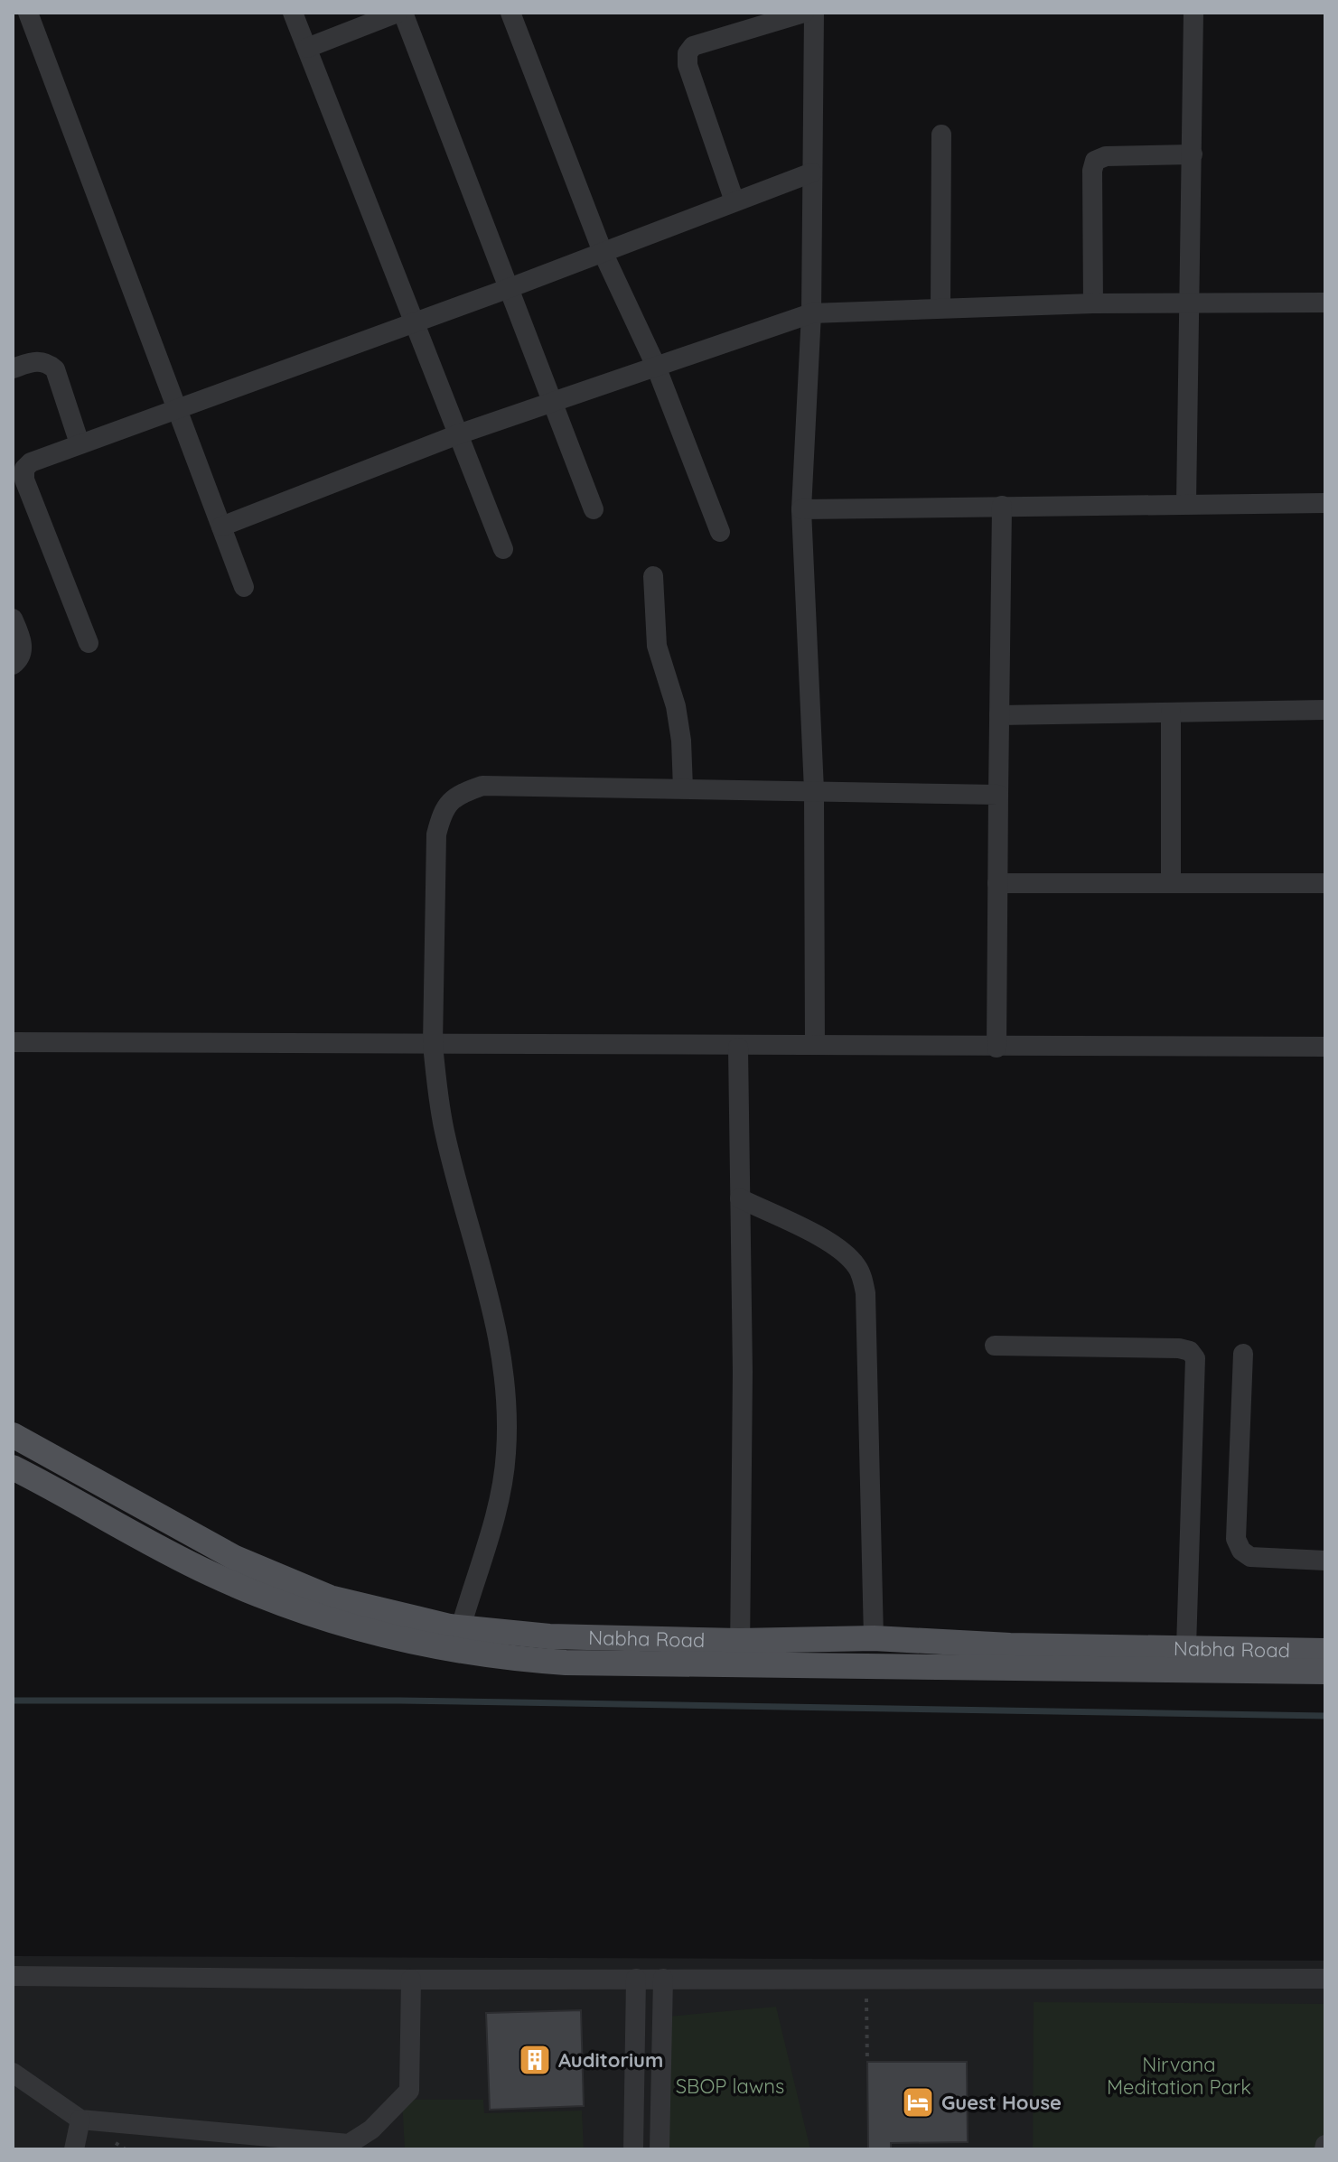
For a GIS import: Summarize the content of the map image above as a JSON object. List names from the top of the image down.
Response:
{
  "streets": {
    "main road": ["Nabha Road"]
  },
  "parks": ["Nirvana Meditation Park", "SBOP lawns"],
  "places": {
    "building": ["Auditorium"],
    "hotel": ["Guest House"]
  }
}
